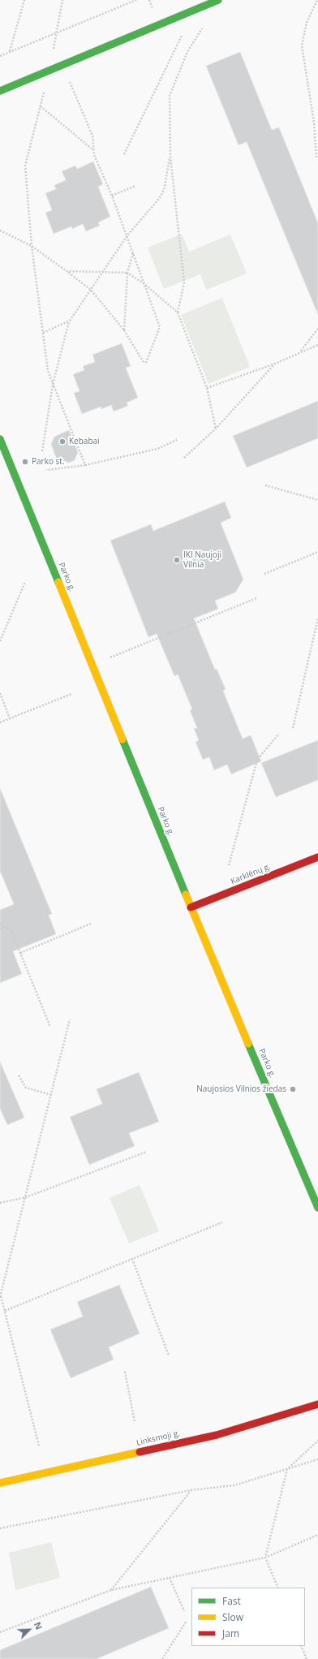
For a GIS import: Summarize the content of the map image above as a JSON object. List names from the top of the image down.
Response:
{
  "streets": {
    "main road": ["Parko g.", "Karklėnų g.", "Linksmoji g."]
  },
  "crossings": [
    ["Parko g.", "Karklėnų g."]
  ],
  "places": [
    "Kebabai",
    "Parko st.",
    "IKI Naujoji Vilnia",
    "Naujosios Vilnios žiedas"
  ],
  "legend": ["Fast", "Slow", "Jam"],
  "north": "top right"
}
